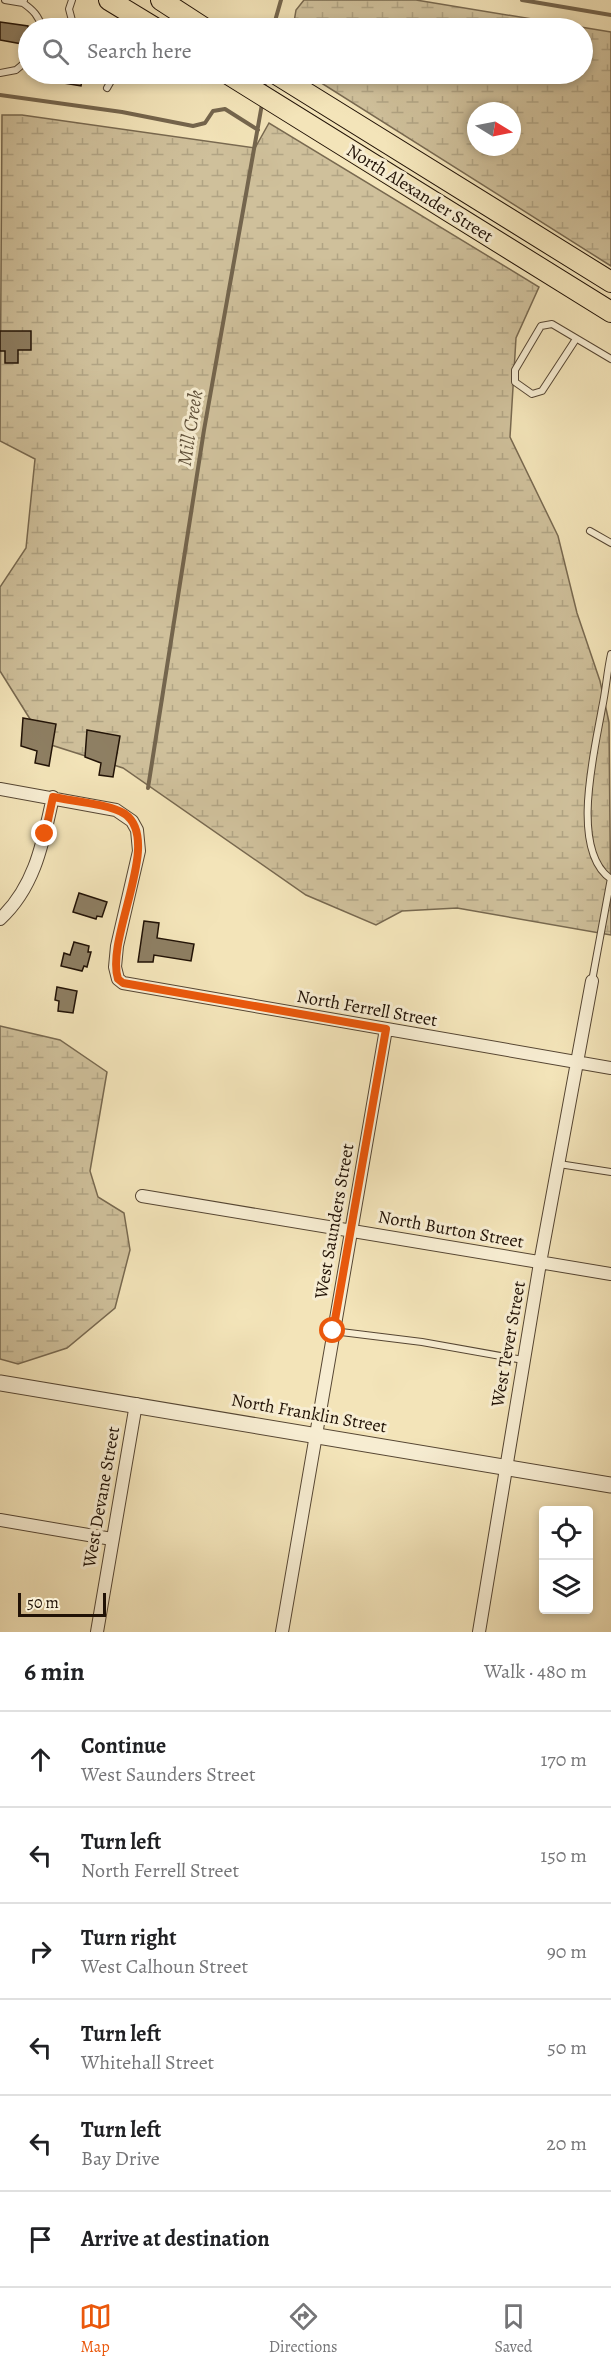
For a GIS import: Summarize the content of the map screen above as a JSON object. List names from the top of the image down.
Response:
{
  "streets": {
    "main road": ["North Alexander Street"],
    "street": [
      "North Ferrell Street",
      "West Saunders Street",
      "North Burton Street",
      "West Tever Street",
      "North Franklin Street",
      "West Devane Street"
    ]
  },
  "crossings": [
    ["North Ferrell Street", "West Saunders Street"],
    ["North Ferrell Street", "West Tever Street"],
    ["West Saunders Street", "North Burton Street"],
    ["West Saunders Street", "North Franklin Street"],
    ["North Burton Street", "West Tever Street"],
    ["West Tever Street", "North Franklin Street"],
    ["North Franklin Street", "West Devane Street"]
  ],
  "water": ["Mill Creek"],
  "scale_bar": "50 m",
  "north": "right",
  "page": {
    "search": "Search here",
    "scale": "50 m",
    "heading": ["6 min", "Walk · 480 m"],
    "list": [
      ["Continue", "West Saunders Street", "170 m"],
      ["Turn left", "North Ferrell Street", "150 m"],
      ["Turn right", "West Calhoun Street", "90 m"],
      ["Turn left", "Whitehall Street", "50 m"],
      ["Turn left", "Bay Drive", "20 m"],
      "Arrive at destination"
    ],
    "nav": ["Map", "Directions", "Saved"]
  }
}
